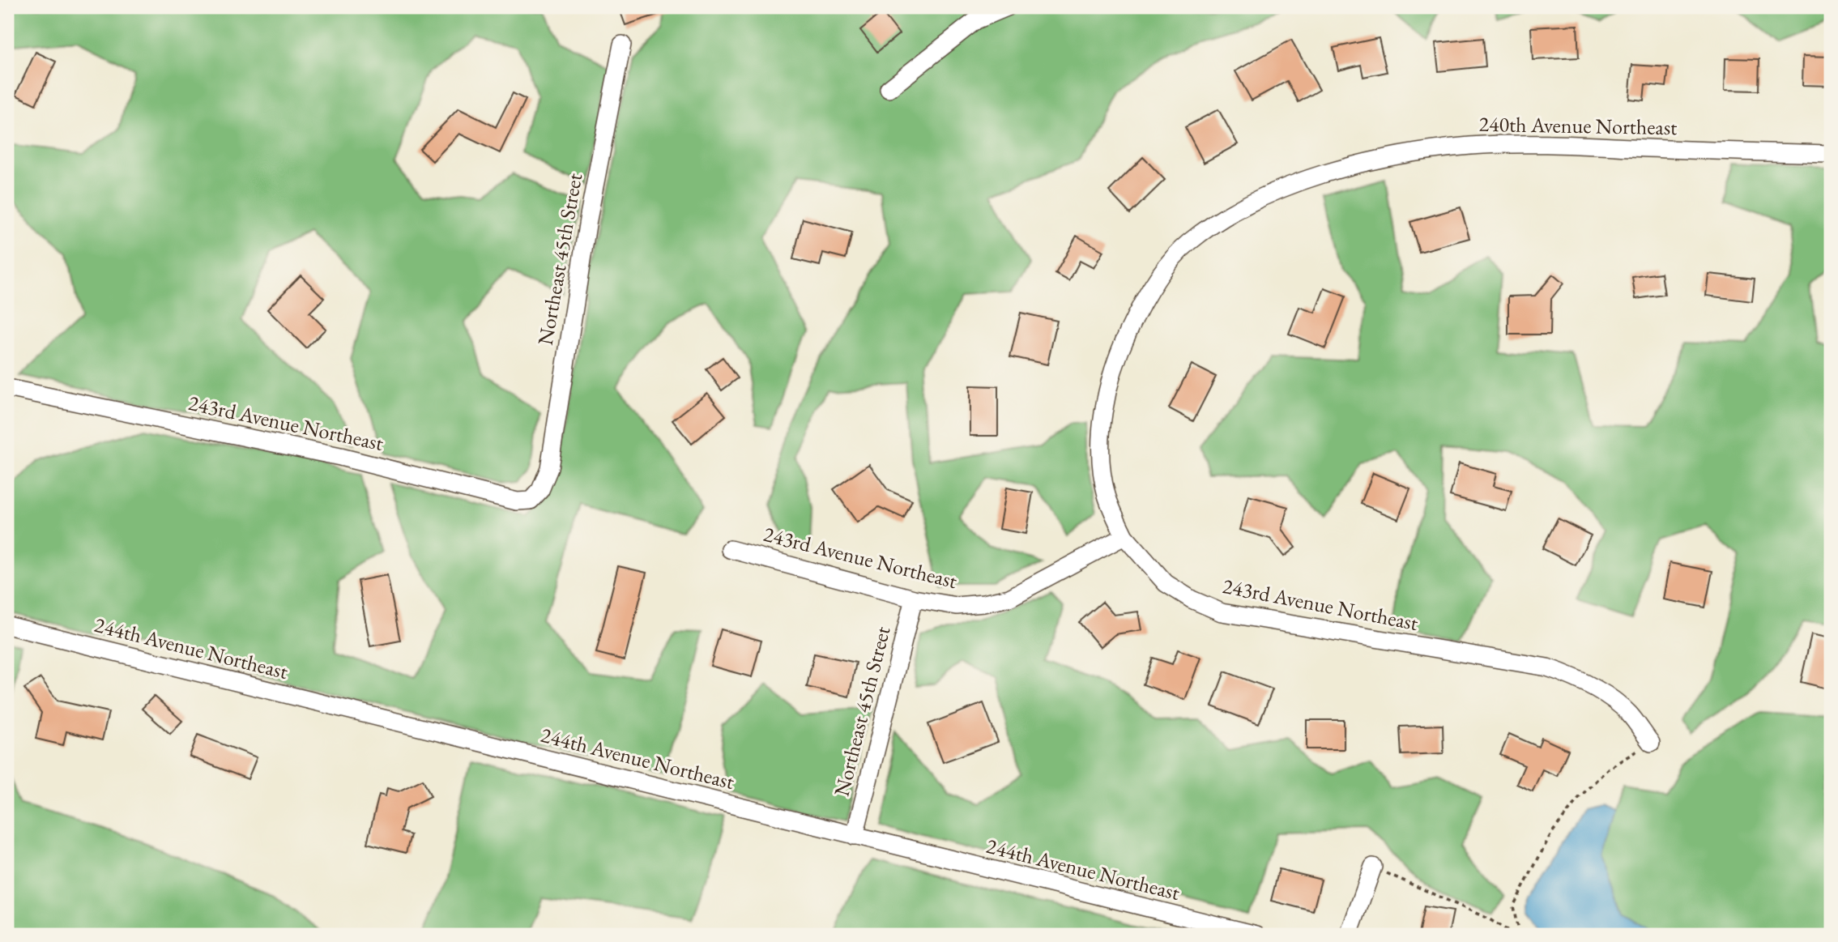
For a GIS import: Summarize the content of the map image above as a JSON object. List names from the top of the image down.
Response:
{
  "streets": {
    "street": [
      "240th Avenue Northeast",
      "Northeast 45th Street",
      "243rd Avenue Northeast",
      "244th Avenue Northeast"
    ]
  },
  "crossings": [
    ["240th Avenue Northeast", "243rd Avenue Northeast"],
    ["Northeast 45th Street", "243rd Avenue Northeast"],
    ["Northeast 45th Street", "244th Avenue Northeast"]
  ]
}
